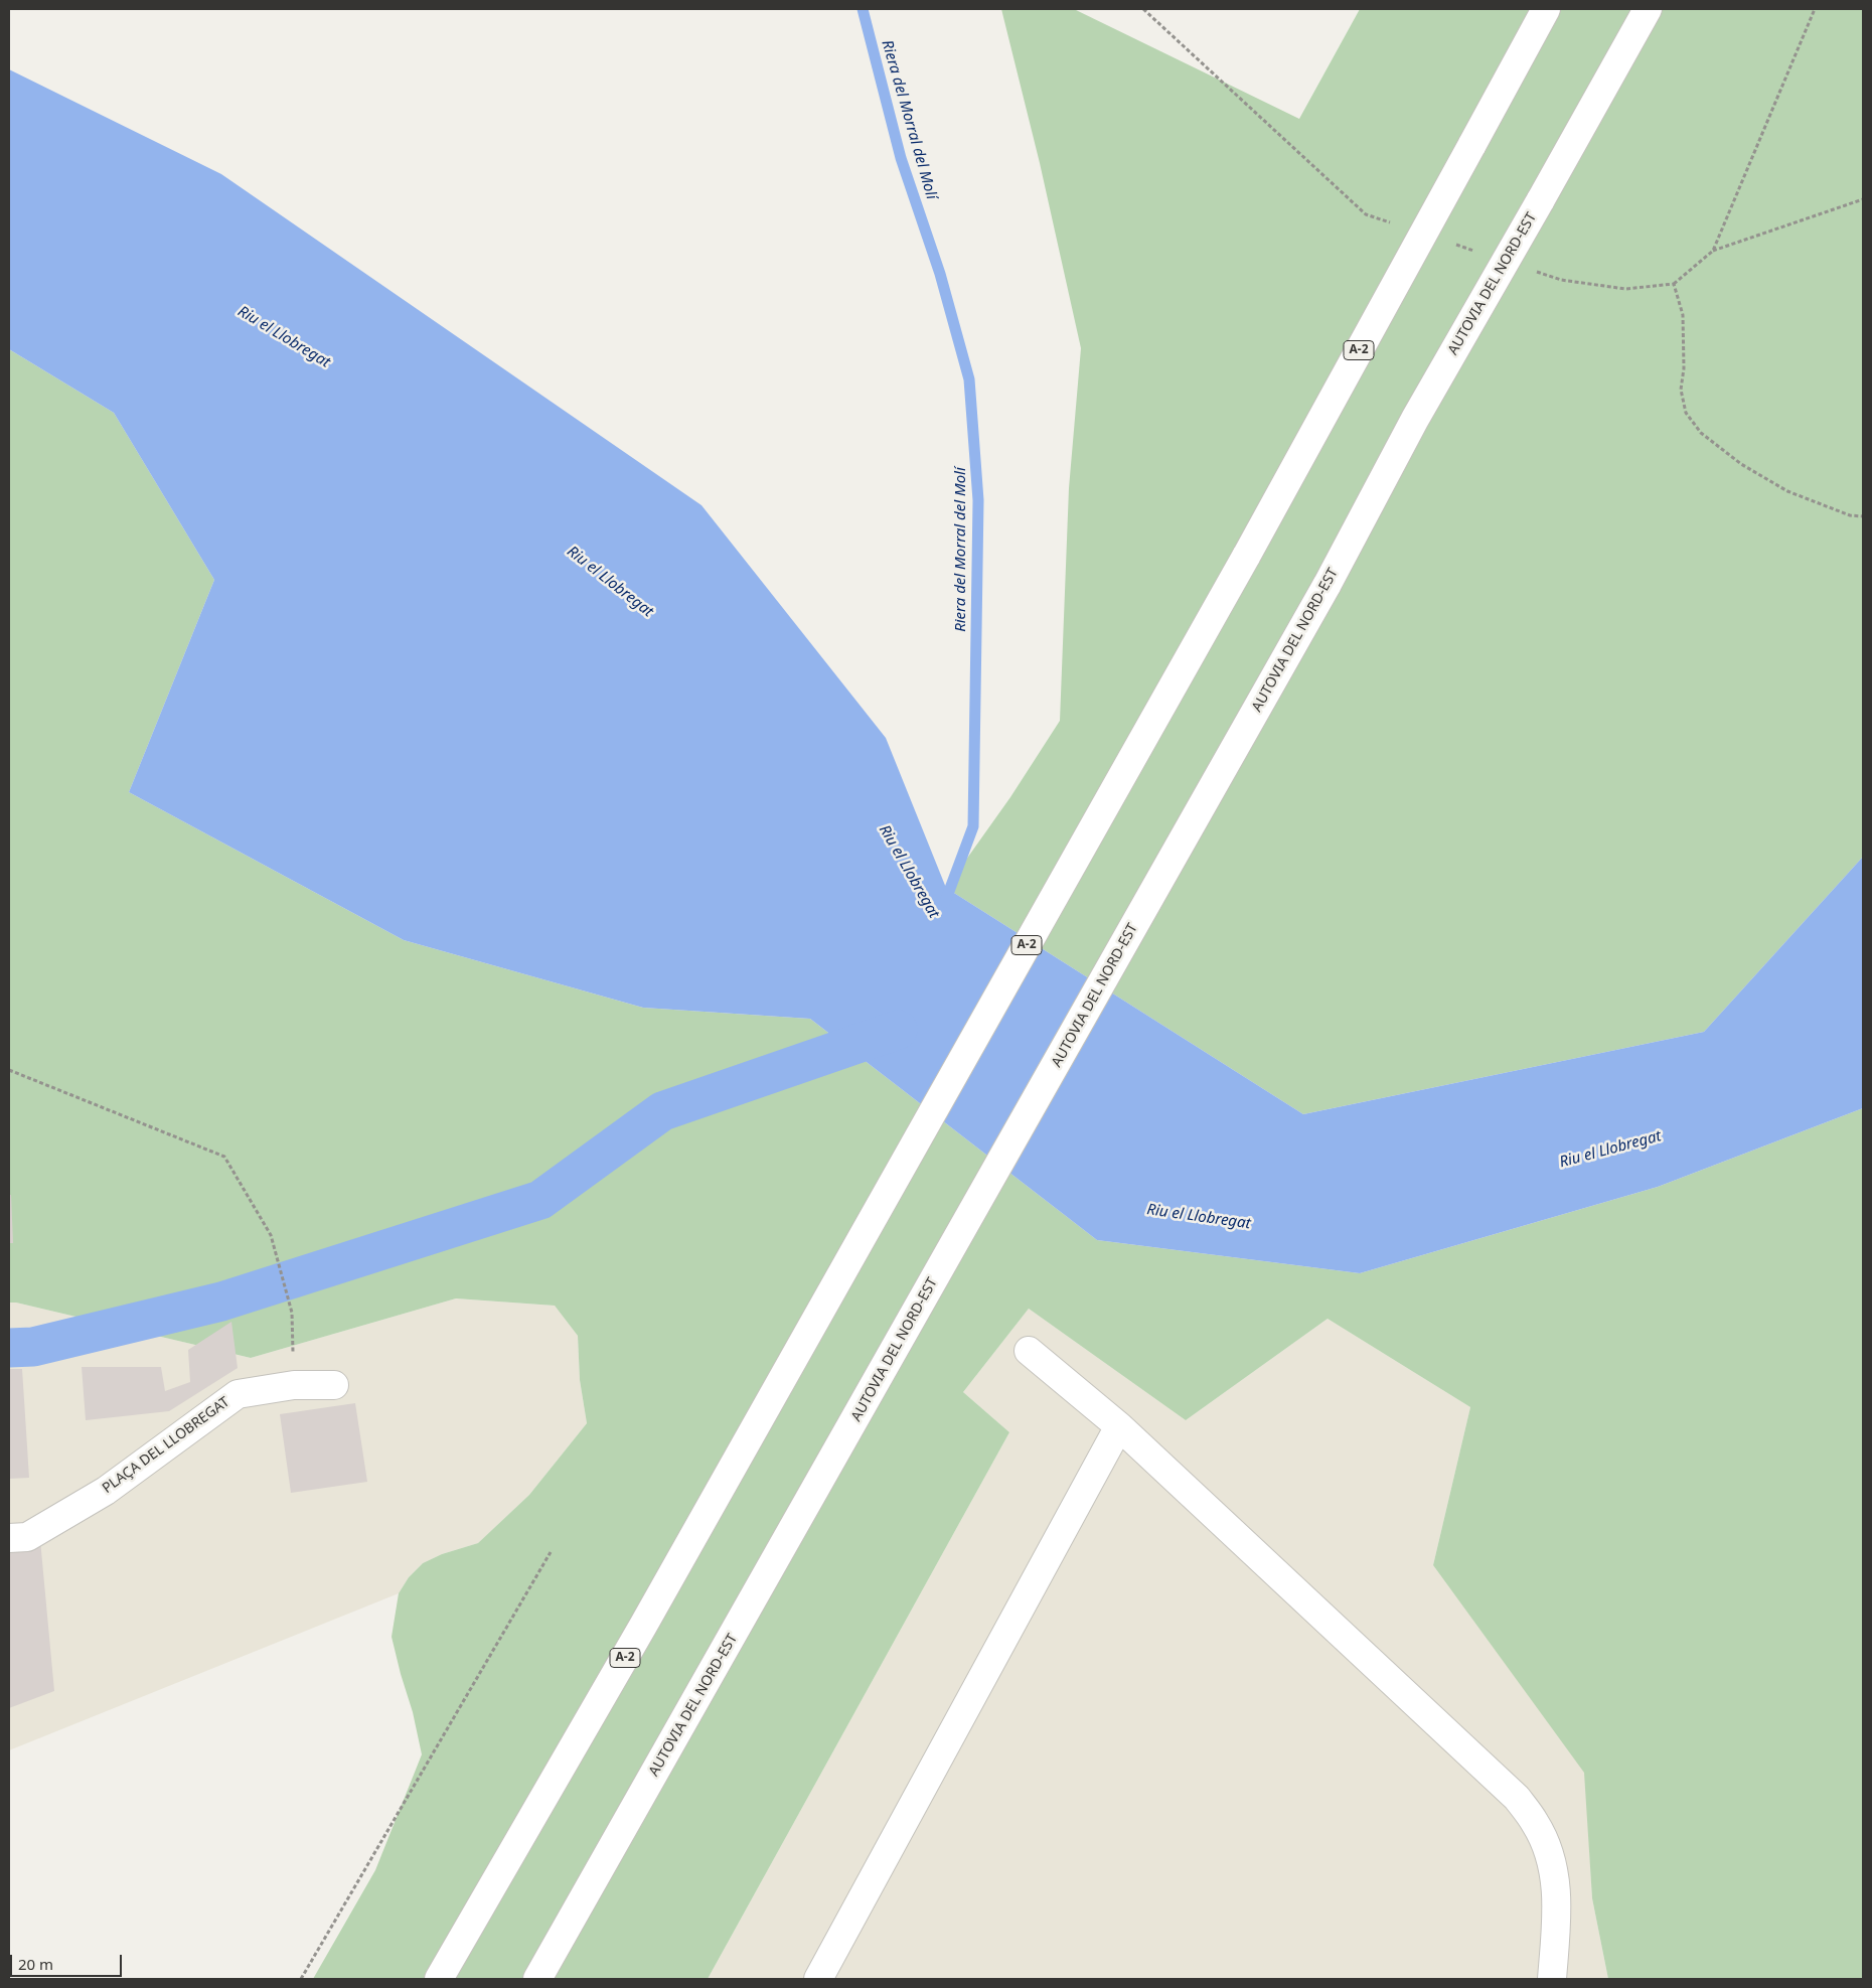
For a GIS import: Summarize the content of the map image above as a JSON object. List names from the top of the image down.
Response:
{
  "streets": {
    "main road": ["AUTOVIA DEL NORD-EST", "A-2", "PLAÇA DEL LLOBREGAT"]
  },
  "water": ["Riera del Morral del Molí", "Riu el Llobregat"],
  "scale_bar": "20 m"
}
